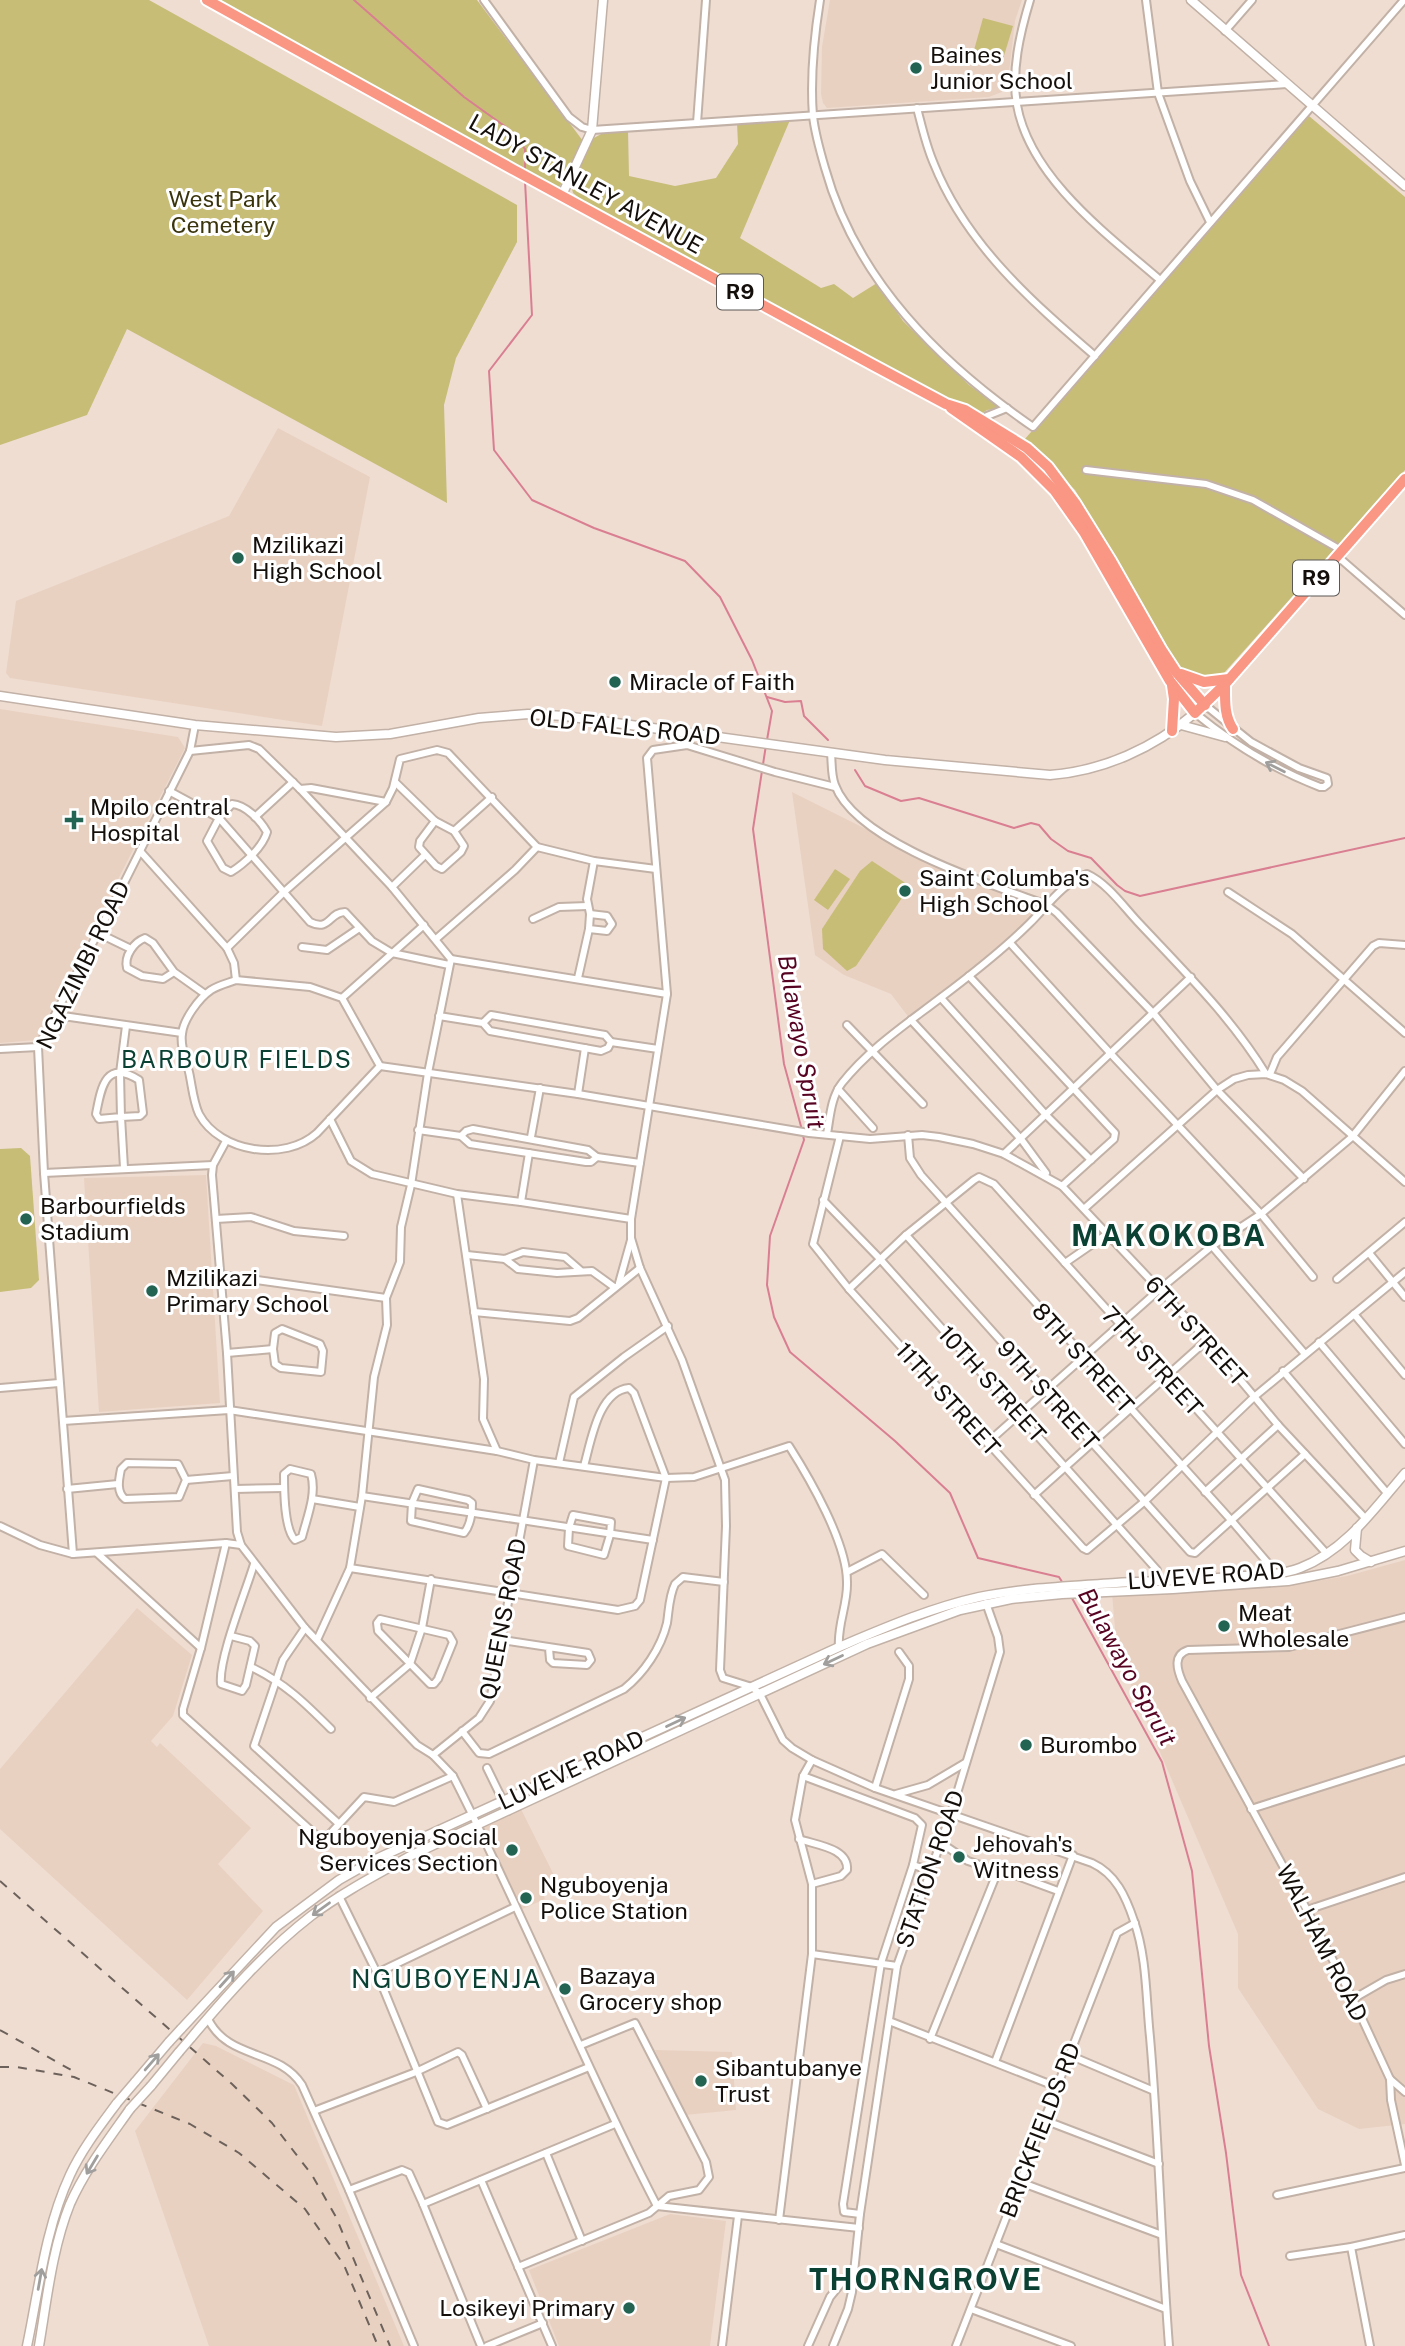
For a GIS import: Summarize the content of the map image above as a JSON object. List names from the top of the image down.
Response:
{
  "streets": {
    "highway": ["LADY STANLEY AVENUE", "R9"],
    "street": [
      "OLD FALLS ROAD",
      "NGAZIMBI ROAD",
      "6TH STREET",
      "8TH STREET",
      "7TH STREET",
      "10TH STREET",
      "9TH STREET",
      "11TH STREET",
      "LUVEVE ROAD",
      "QUEENS ROAD",
      "STATION ROAD",
      "WALHAM ROAD",
      "BRICKFIELDS RD"
    ]
  },
  "crossings": [
    ["LADY STANLEY AVENUE", "R9"],
    ["LADY STANLEY AVENUE", "OLD FALLS ROAD"],
    ["R9", "OLD FALLS ROAD"],
    ["OLD FALLS ROAD", "NGAZIMBI ROAD"],
    ["6TH STREET", "8TH STREET"],
    ["6TH STREET", "LUVEVE ROAD"],
    ["8TH STREET", "7TH STREET"],
    ["8TH STREET", "9TH STREET"],
    ["8TH STREET", "LUVEVE ROAD"],
    ["7TH STREET", "LUVEVE ROAD"],
    ["10TH STREET", "11TH STREET"],
    ["LUVEVE ROAD", "STATION ROAD"]
  ],
  "districts": [
    "BARBOUR FIELDS",
    "MAKOKOBA",
    "NGUBOYENJA",
    "THORNGROVE"
  ],
  "water": ["Bulawayo Spruit"],
  "parks": ["West Park Cemetery"],
  "places": {
    "other": [
      "Baines Junior School",
      "Mzilikazi High School",
      "Miracle of Faith",
      "Saint Columba's High School",
      "Barbourfields Stadium",
      "Mzilikazi Primary School",
      "Meat Wholesale",
      "Burombo",
      "Nguboyenja Social Services Section",
      "Jehovah's Witness",
      "Nguboyenja Police Station",
      "Bazaya Grocery shop",
      "Sibantubanye Trust",
      "Losikeyi Primary"
    ],
    "health": ["Mpilo central Hospital"]
  }
}
